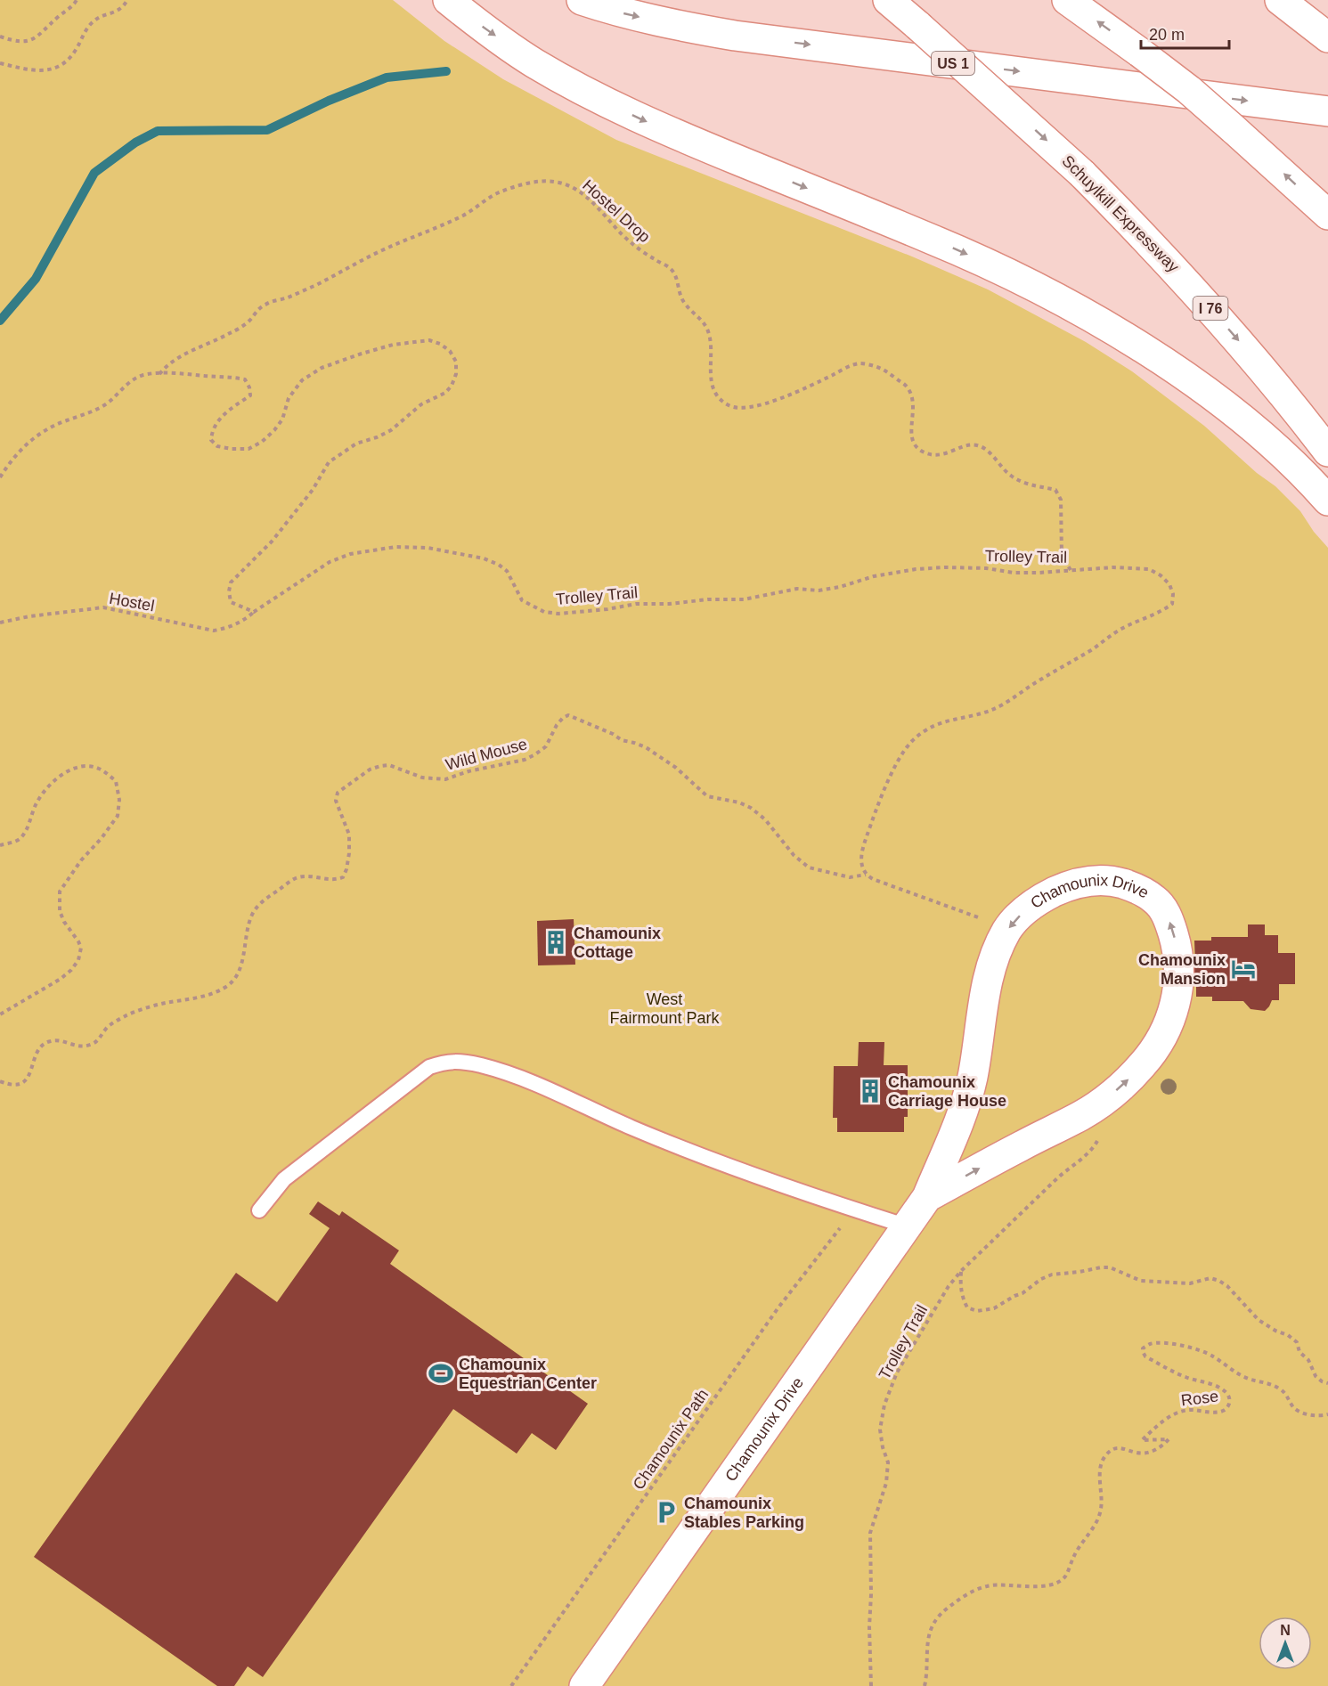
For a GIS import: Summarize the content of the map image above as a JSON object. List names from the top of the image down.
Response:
{
  "streets": {
    "main road": [
      "US 1",
      "Schuylkill Expressway",
      "I 76",
      "Chamounix Drive"
    ],
    "path": [
      "Hostel Drop",
      "Trolley Trail",
      "Hostel",
      "Wild Mouse",
      "Rose",
      "Chamounix Path"
    ]
  },
  "crossings": [
    ["Hostel Drop", "Trolley Trail"],
    ["Trolley Trail", "Hostel"],
    ["Trolley Trail", "Wild Mouse"],
    ["Trolley Trail", "Chamounix Drive"]
  ],
  "parks": ["West Fairmount Park"],
  "places": {
    "building": ["Chamounix Cottage", "Chamounix Carriage House"],
    "hotel": ["Chamounix Mansion"],
    "sports": ["Chamounix Equestrian Center"],
    "parking": ["Chamounix Stables Parking"]
  },
  "scale_bar": "20 m",
  "north": "top"
}
